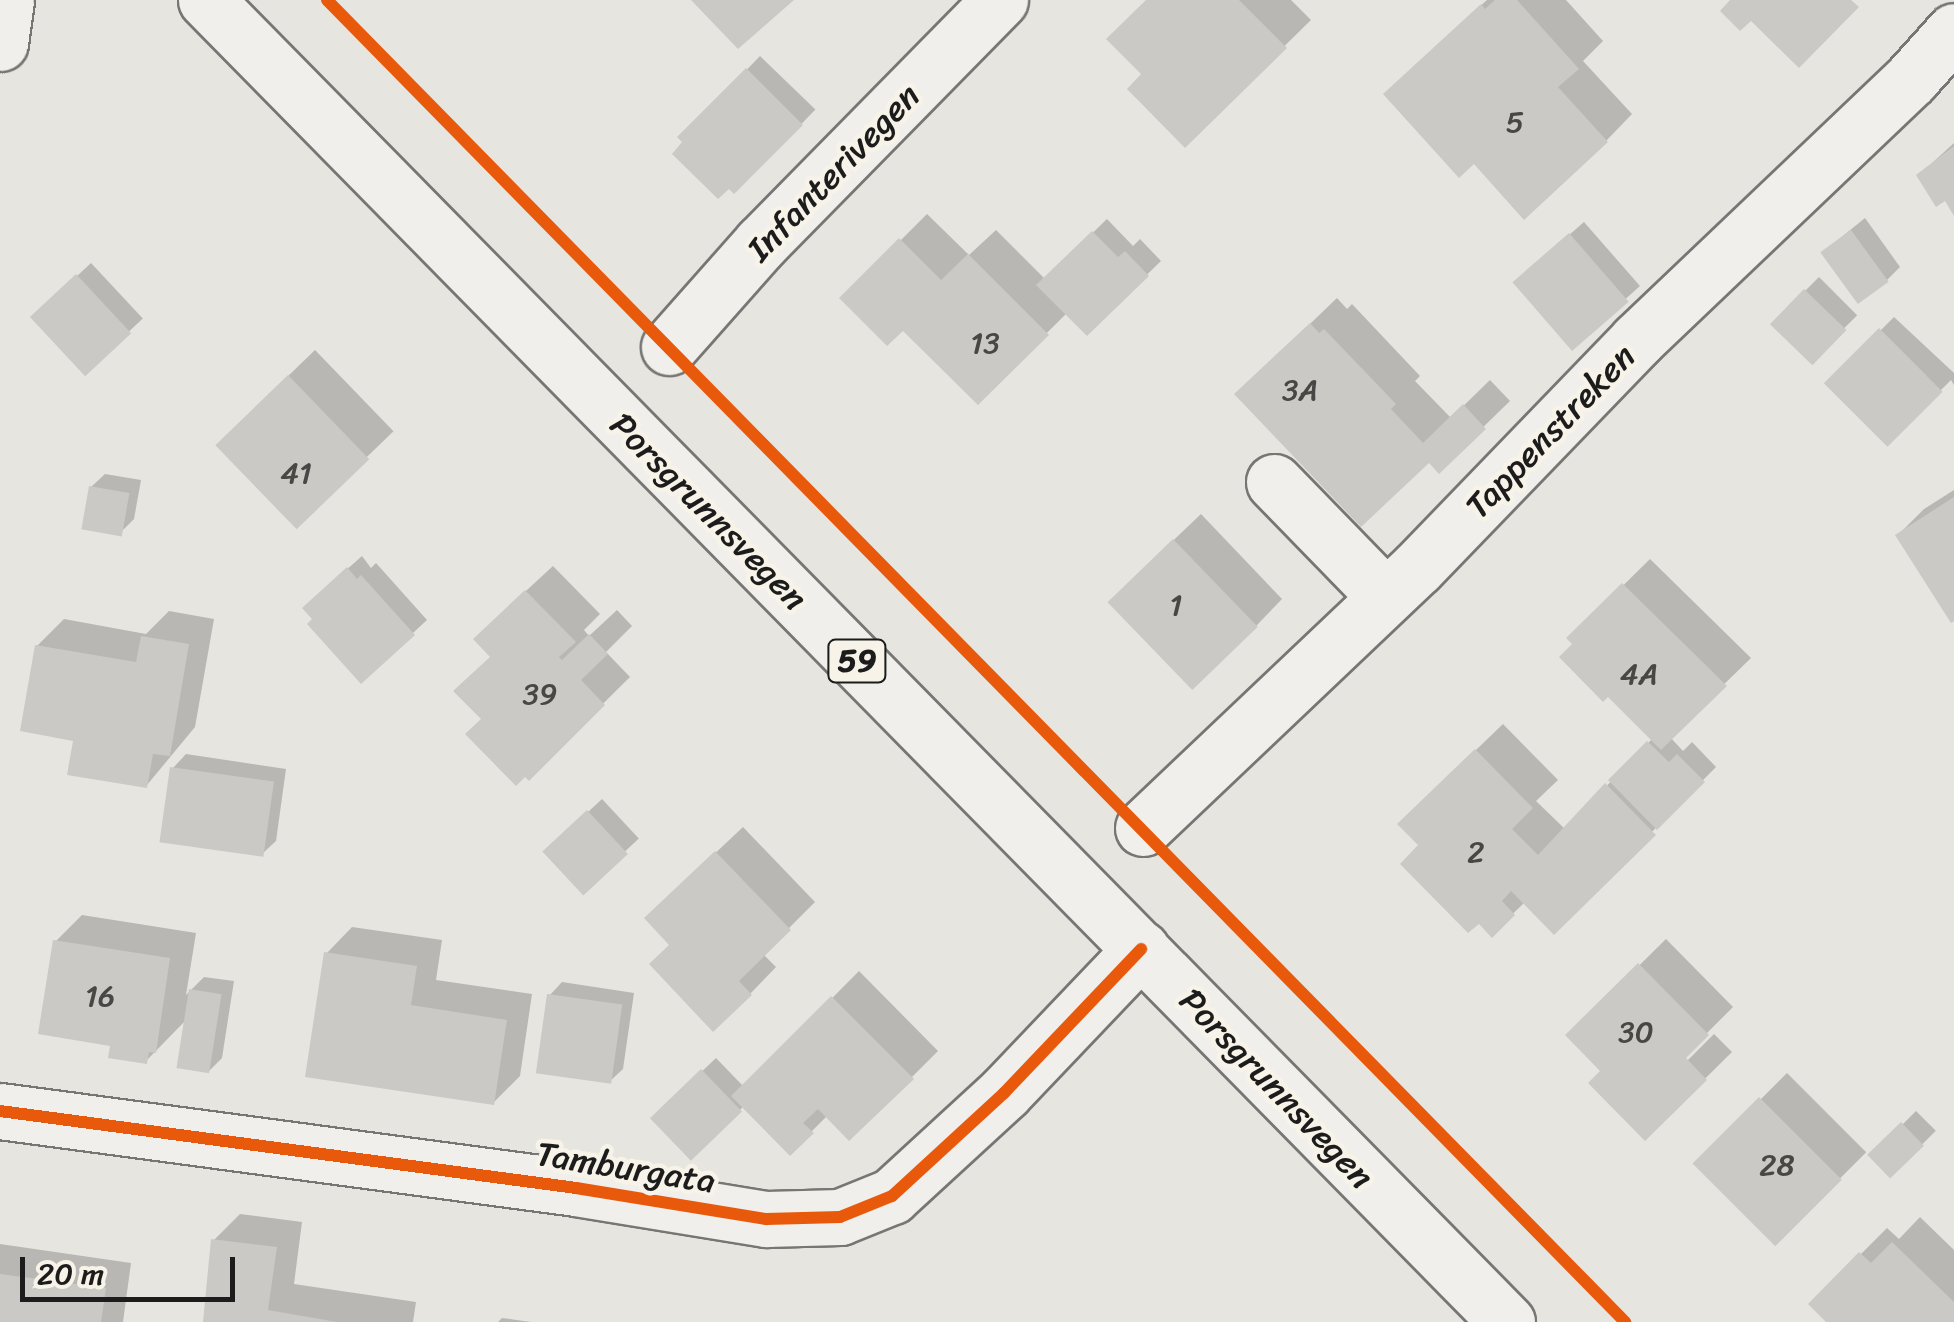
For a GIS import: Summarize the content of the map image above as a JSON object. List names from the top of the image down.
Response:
{
  "streets": {
    "street": [
      "Infanterivegen",
      "Tappenstreken",
      "Porsgrunnsvegen",
      "59",
      "Tamburgata"
    ]
  },
  "crossings": [
    ["Porsgrunnsvegen", "Tamburgata"]
  ],
  "house_numbers": [
    "5",
    "13",
    "3A",
    "41",
    "1",
    "4A",
    "39",
    "2",
    "16",
    "30",
    "28"
  ],
  "scale_bar": "20 m"
}
